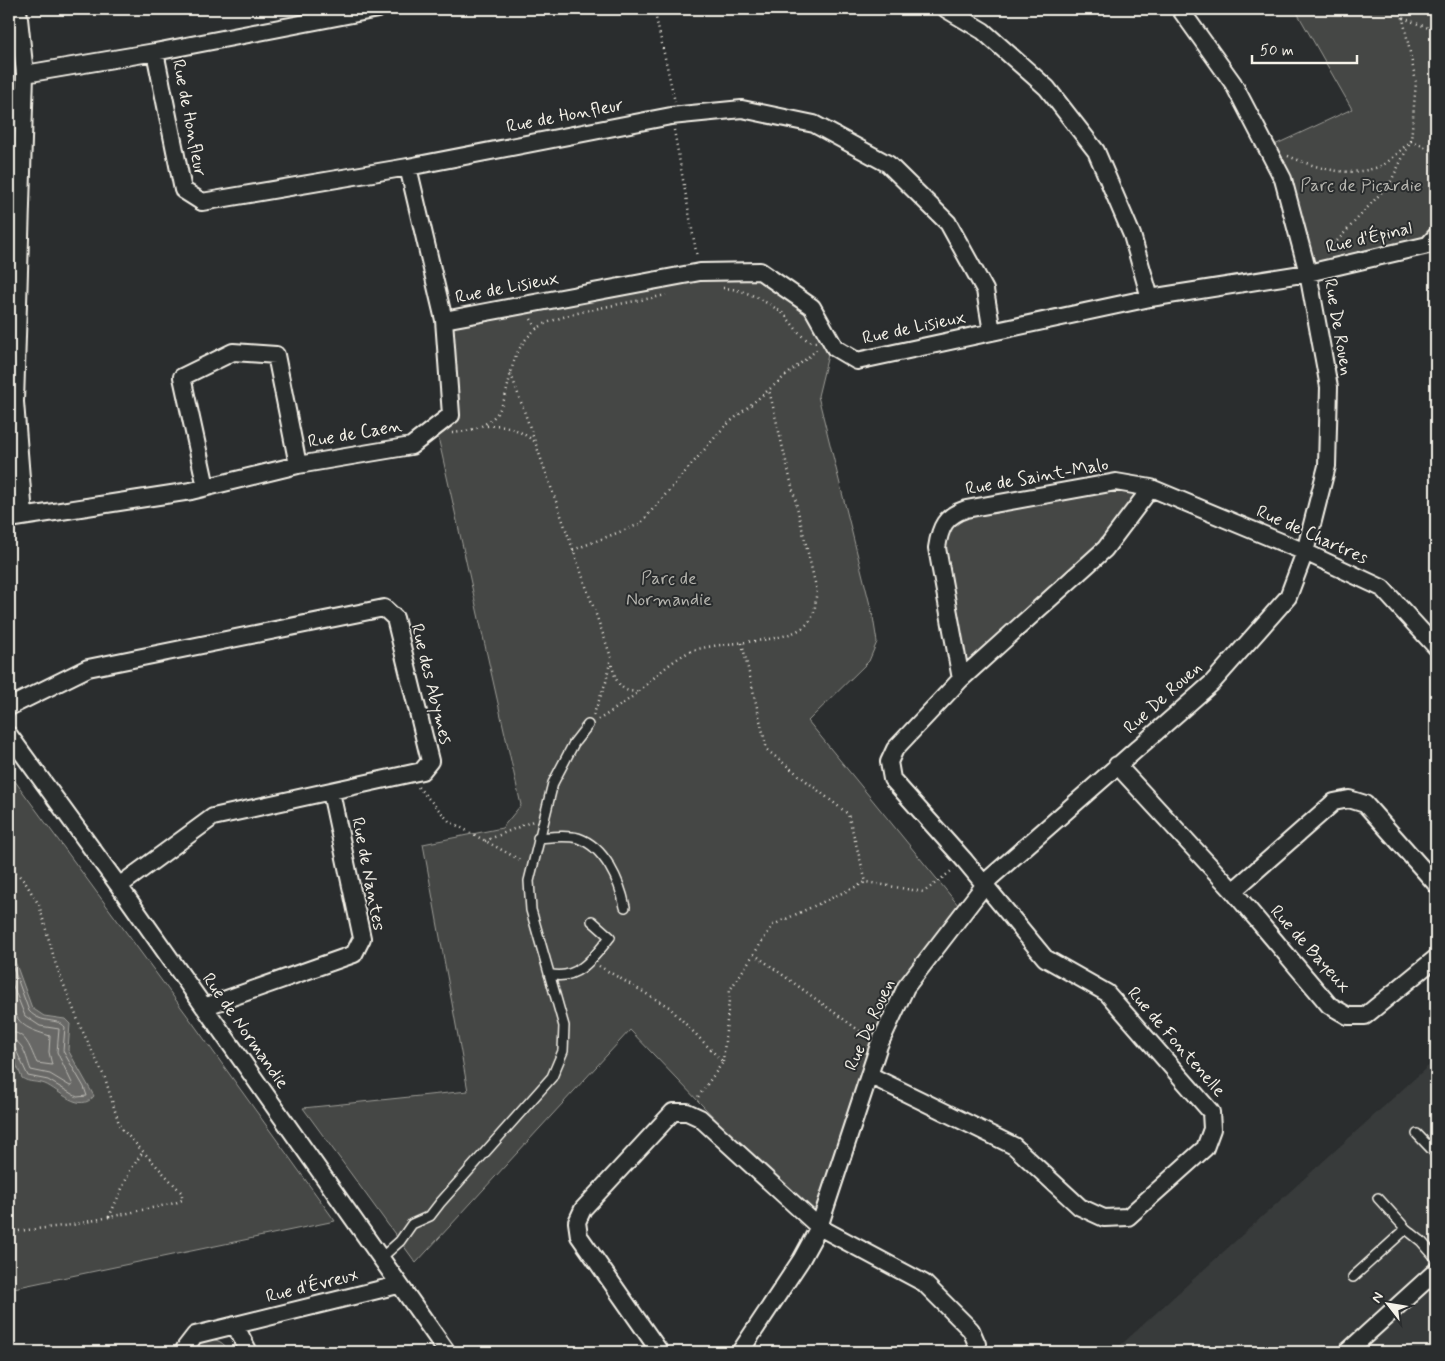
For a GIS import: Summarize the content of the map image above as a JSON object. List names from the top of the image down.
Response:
{
  "streets": {
    "street": [
      "Rue de Honfleur",
      "Rue d'Épinal",
      "Rue de Lisieux",
      "Rue De Rouen",
      "Rue de Caen",
      "Rue de Saint-Malo",
      "Rue de Chartres",
      "Rue des Abymes",
      "Rue de Nantes",
      "Rue de Bayeux",
      "Rue de Normandie",
      "Rue de Fontenelle",
      "Rue d'Évreux"
    ]
  },
  "crossings": [
    ["Rue de Honfleur", "Rue de Lisieux"],
    ["Rue de Honfleur", "Rue de Caen"],
    ["Rue d'Épinal", "Rue de Lisieux"],
    ["Rue d'Épinal", "Rue De Rouen"],
    ["Rue de Lisieux", "Rue De Rouen"],
    ["Rue de Lisieux", "Rue de Caen"],
    ["Rue De Rouen", "Rue de Chartres"],
    ["Rue De Rouen", "Rue de Bayeux"],
    ["Rue De Rouen", "Rue de Fontenelle"],
    ["Rue de Saint-Malo", "Rue de Chartres"],
    ["Rue des Abymes", "Rue de Nantes"],
    ["Rue des Abymes", "Rue de Normandie"],
    ["Rue de Nantes", "Rue de Normandie"],
    ["Rue de Normandie", "Rue d'Évreux"]
  ],
  "parks": ["Parc de Picardie", "Parc de Normandie"],
  "scale_bar": "50 m",
  "north": "top left"
}
